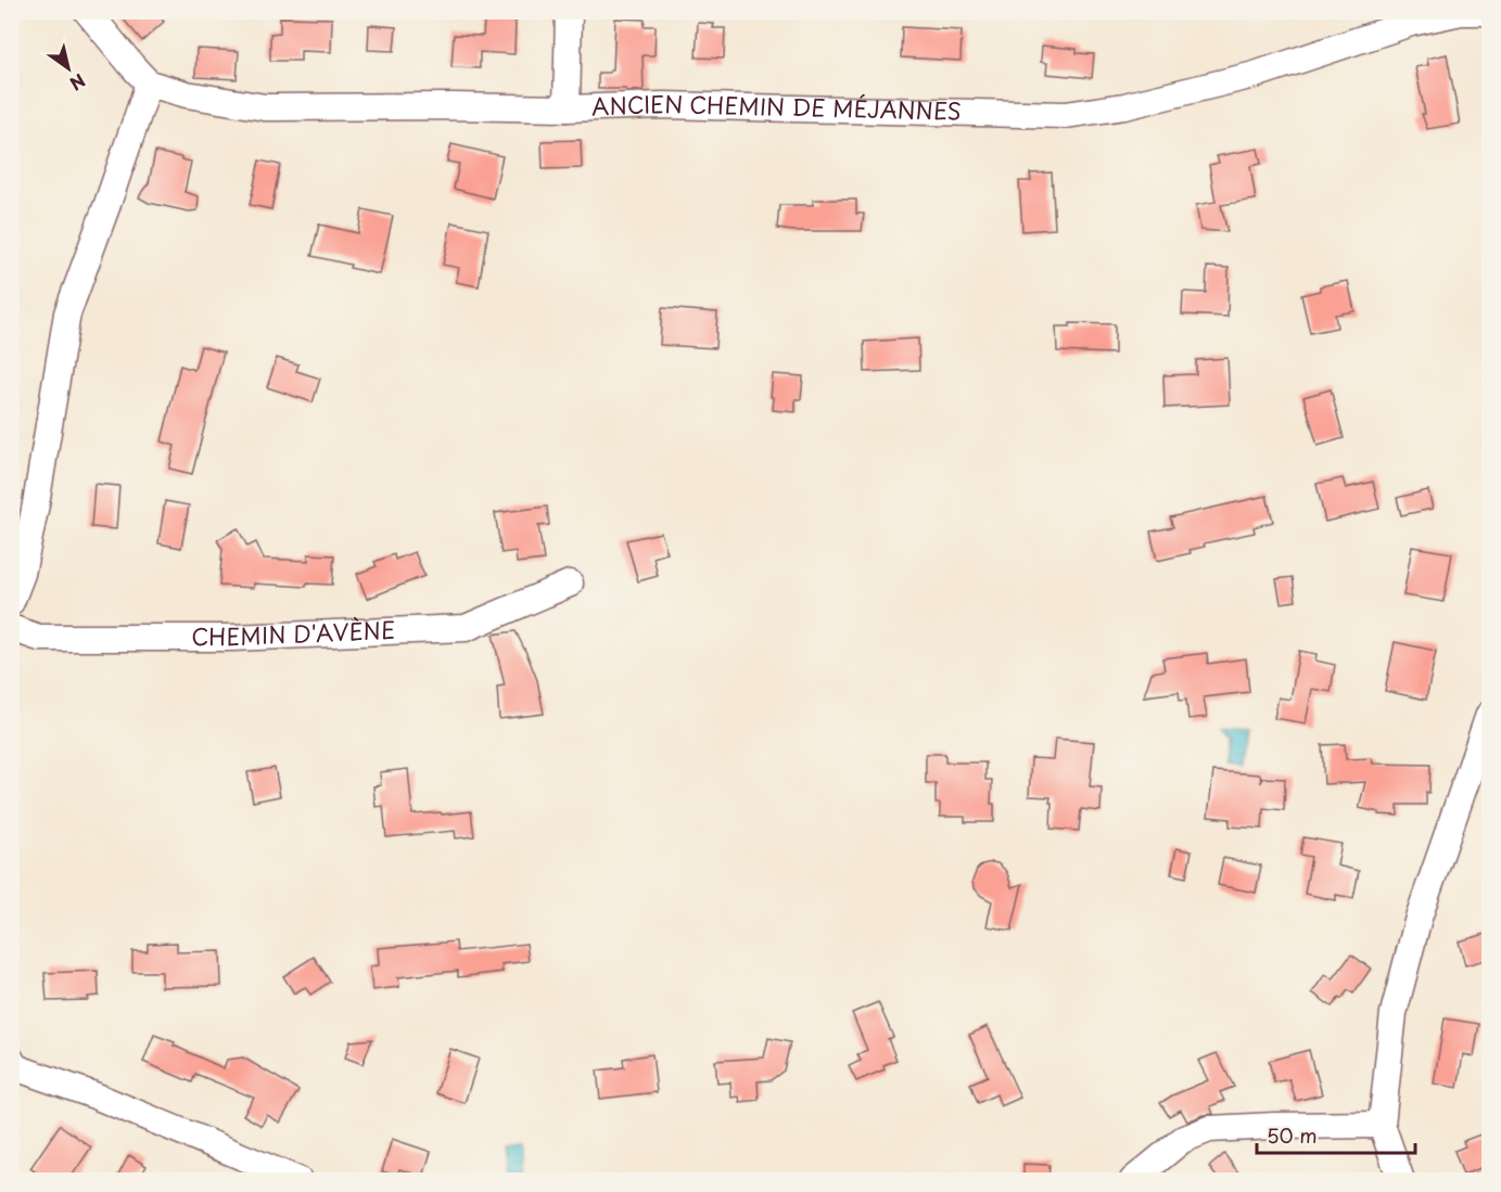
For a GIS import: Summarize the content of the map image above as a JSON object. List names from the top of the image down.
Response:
{
  "streets": {
    "street": ["ANCIEN CHEMIN DE MÉJANNES", "CHEMIN D'AVÈNE"]
  },
  "scale_bar": "50 m",
  "north": "bottom right"
}
